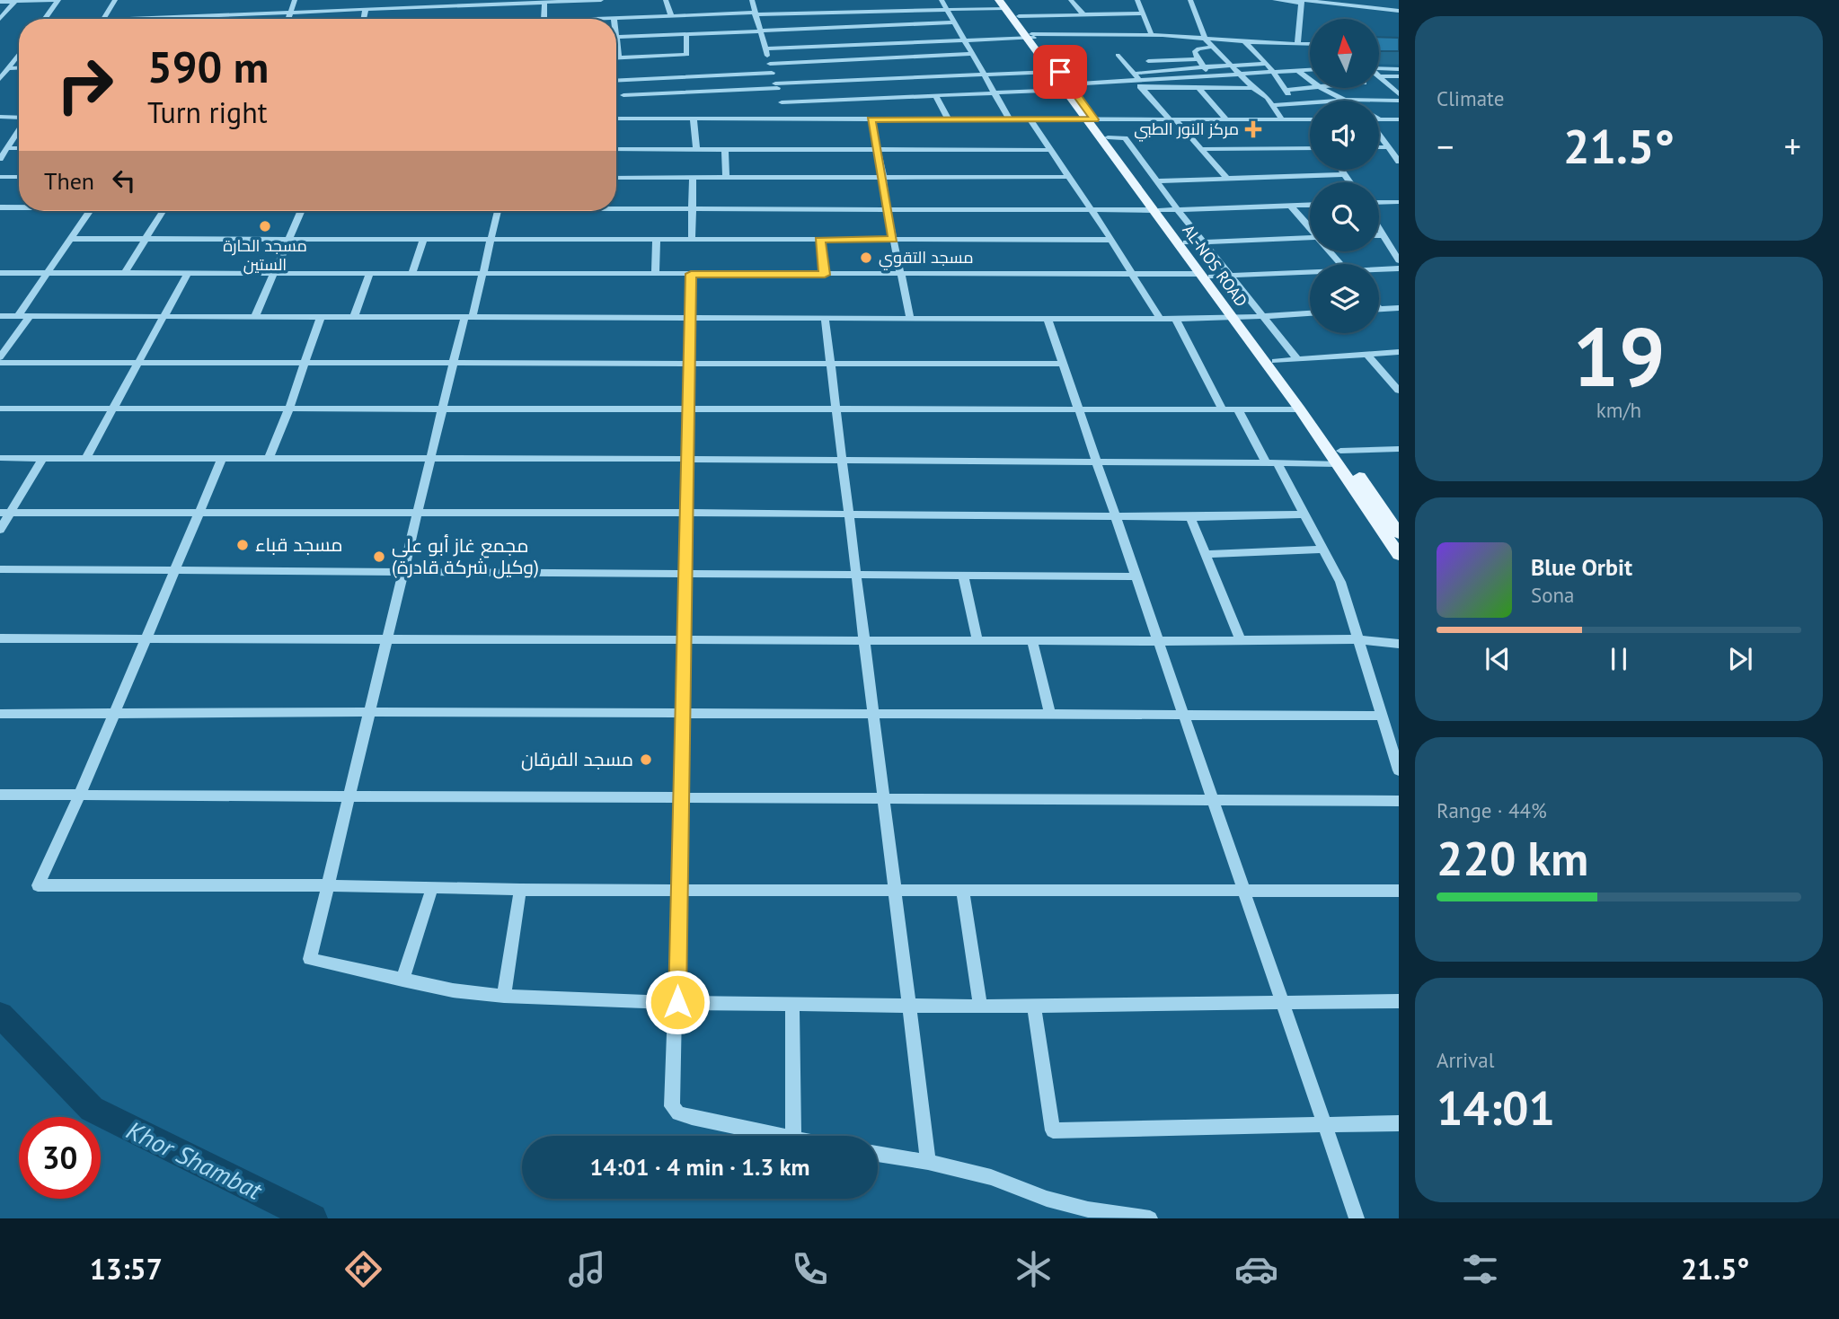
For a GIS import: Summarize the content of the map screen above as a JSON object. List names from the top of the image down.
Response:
{
  "streets": {
    "main road": ["AL-NOS ROAD"]
  },
  "water": ["Khor Shambat"],
  "places": {
    "health": ["مركز النور الطبي"],
    "other": [
      "مسجد الحارة الستين",
      "مسجد التقوي",
      "مسجد قباء",
      "مجمع غاز أبو علي (وكيل شركة قادرة)",
      "مسجد الفرقان"
    ]
  },
  "north": "top",
  "page": {
    "tile": [
      "Climate",
      ["19", "km/h"],
      ["Range · 44%", "220 km"],
      ["Arrival", "14:01"]
    ],
    "turn": ["590 m", "Turn right"],
    "heat": ["−", "21.5°", "+"],
    "then": "Then",
    "song": ["Blue Orbit", "Sona"],
    "limit": "30",
    "trip": "14:01 · 4 min · 1.3 km",
    "tabs": ["13:57", "21.5°"]
  }
}
